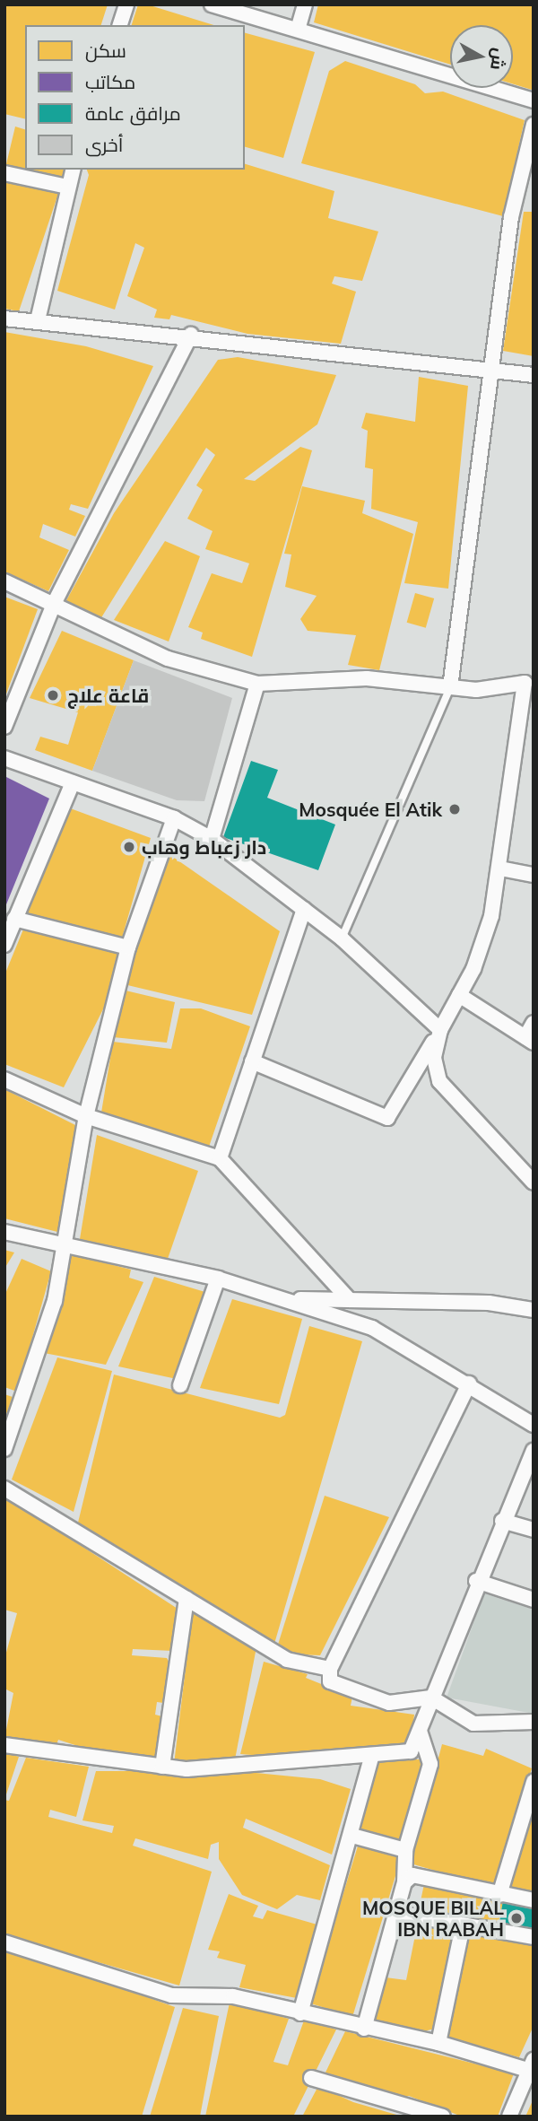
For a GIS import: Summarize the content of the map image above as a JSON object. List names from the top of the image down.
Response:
{
  "places": [
    "قاعة علاج",
    "Mosquée El Atik",
    "دار زعباط وهاب",
    "MOSQUE BILAL IBN RABAH"
  ],
  "legend": [
    "سكن",
    "مكاتب",
    "مرافق عامة",
    "أخرى"
  ],
  "north": "right"
}
